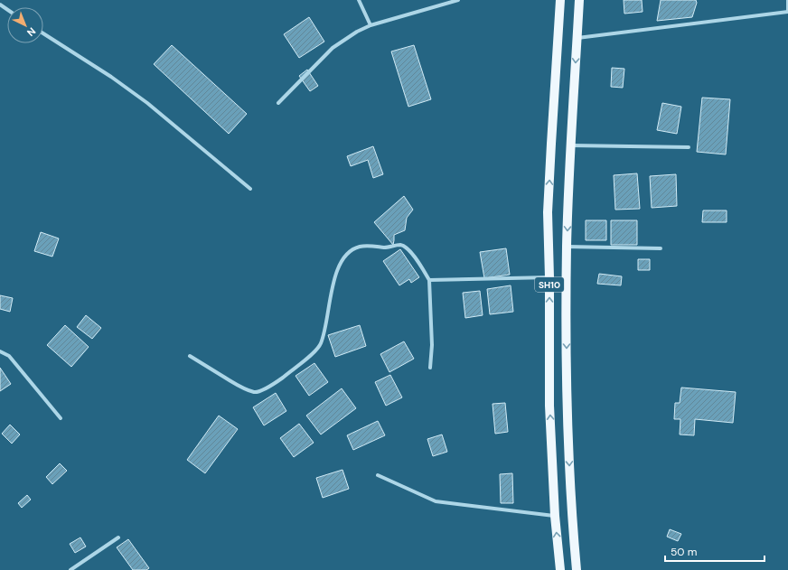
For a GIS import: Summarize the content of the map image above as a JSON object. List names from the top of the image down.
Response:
{
  "streets": {
    "main road": ["SH10"]
  },
  "scale_bar": "50 m",
  "north": "bottom right"
}
